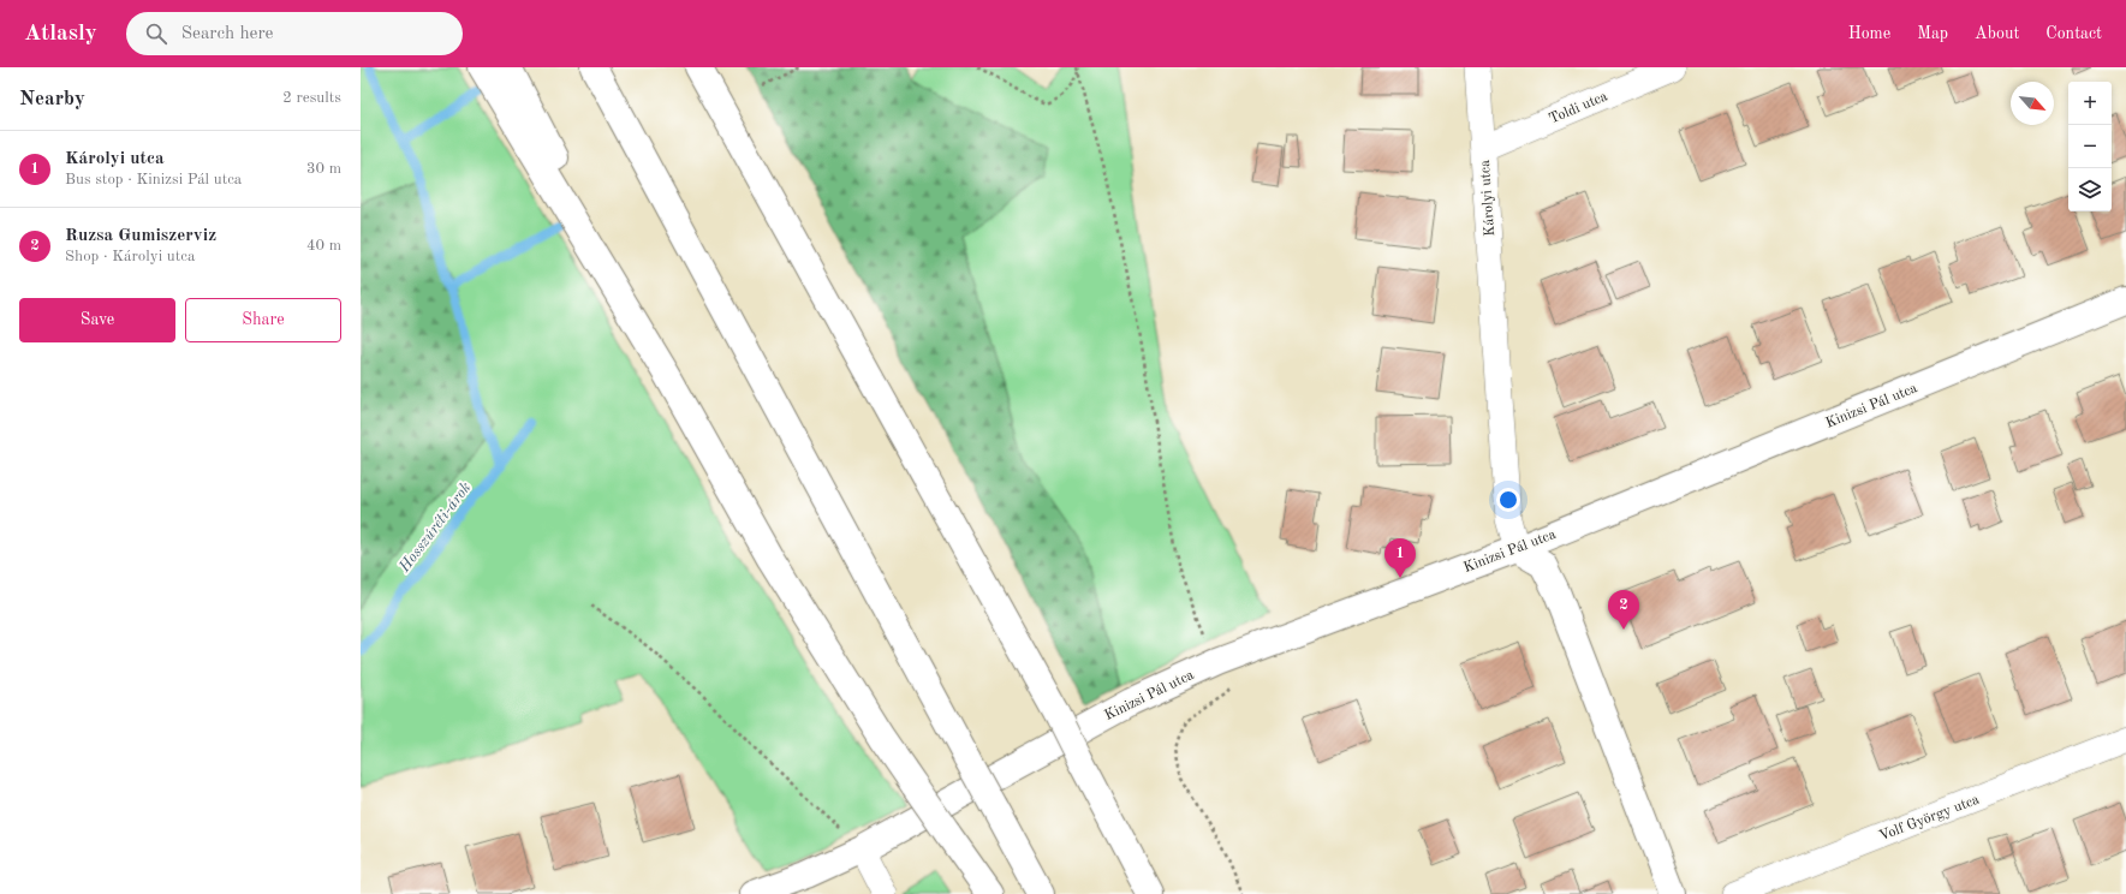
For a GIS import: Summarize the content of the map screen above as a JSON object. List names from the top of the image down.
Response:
{
  "streets": {
    "main road": ["Kinizsi Pál utca"],
    "street": ["Toldi utca", "Károlyi utca", "Volf György utca"]
  },
  "crossings": [
    ["Toldi utca", "Károlyi utca"],
    ["Károlyi utca", "Kinizsi Pál utca"]
  ],
  "water": ["Hosszúréti-árok"],
  "north": "bottom right",
  "page": {
    "header": "Atlasly",
    "search": "Search here",
    "nav": [
      "Home",
      "Map",
      "About",
      "Contact"
    ],
    "heading": ["Nearby", "2 results"],
    "map_buttons": ["+", "−"],
    "list": [
      {
        "mark": "1",
        "name": "Károlyi utca",
        "note": "Bus stop · Kinizsi Pál utca",
        "value": "30 m"
      },
      {
        "mark": "2",
        "name": "Ruzsa Gumiszerviz",
        "note": "Shop · Károlyi utca",
        "value": "40 m"
      }
    ],
    "buttons": ["Save", "Share"],
    "pins": ["1", "2"]
  }
}
